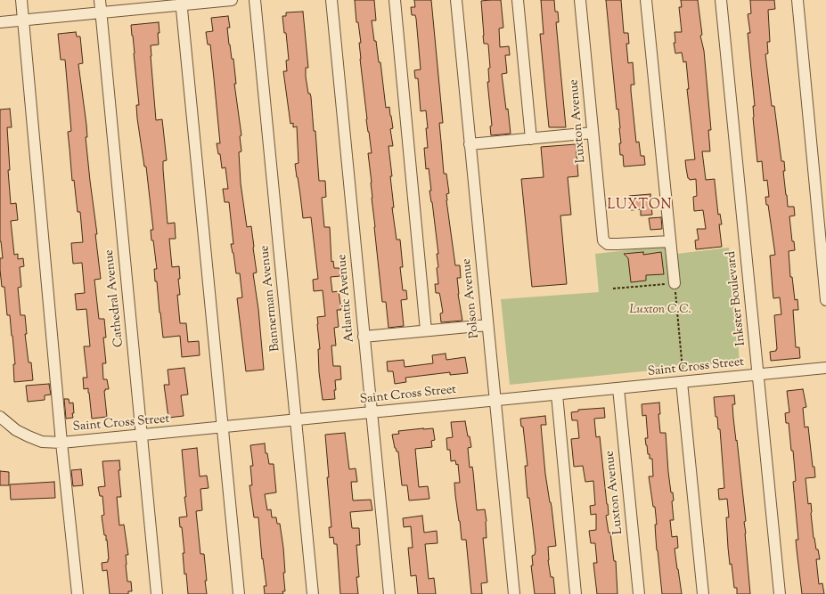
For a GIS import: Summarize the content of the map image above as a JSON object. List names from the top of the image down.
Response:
{
  "streets": {
    "street": [
      "Luxton Avenue",
      "Cathedral Avenue",
      "Bannerman Avenue",
      "Atlantic Avenue",
      "Polson Avenue",
      "Inkster Boulevard",
      "Saint Cross Street"
    ]
  },
  "crossings": [
    ["Luxton Avenue", "Saint Cross Street"],
    ["Cathedral Avenue", "Saint Cross Street"],
    ["Bannerman Avenue", "Saint Cross Street"],
    ["Atlantic Avenue", "Saint Cross Street"],
    ["Polson Avenue", "Saint Cross Street"],
    ["Inkster Boulevard", "Saint Cross Street"]
  ],
  "districts": ["LUXTON"],
  "parks": ["Luxton C.C."]
}
